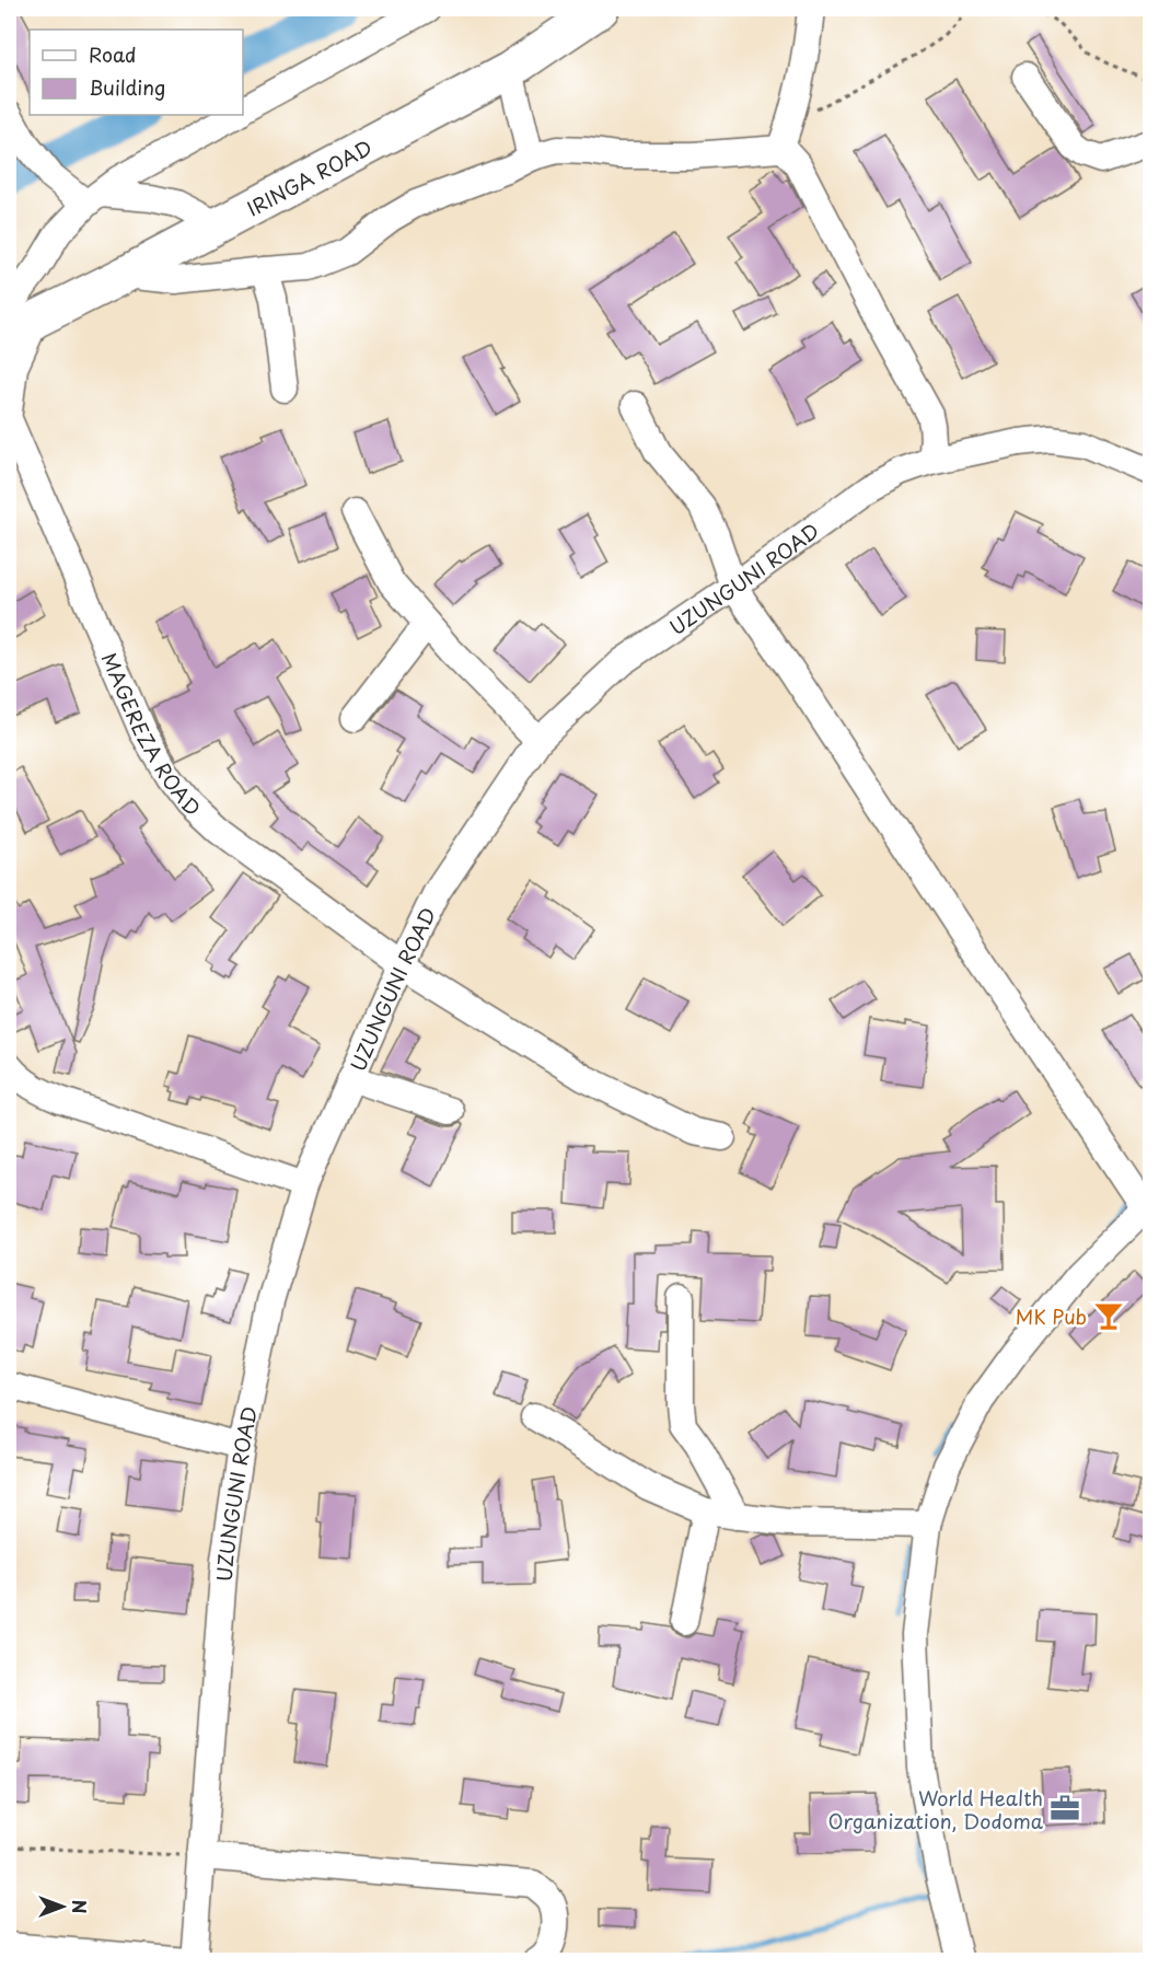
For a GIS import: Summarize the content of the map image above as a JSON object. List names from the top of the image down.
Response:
{
  "streets": {
    "highway": ["IRINGA ROAD"],
    "street": ["UZUNGUNI ROAD", "MAGEREZA ROAD"]
  },
  "crossings": [
    ["UZUNGUNI ROAD", "MAGEREZA ROAD"]
  ],
  "places": {
    "bar": ["MK Pub"],
    "office": ["World Health Organization, Dodoma"]
  },
  "legend": ["Road", "Building"],
  "north": "right"
}
